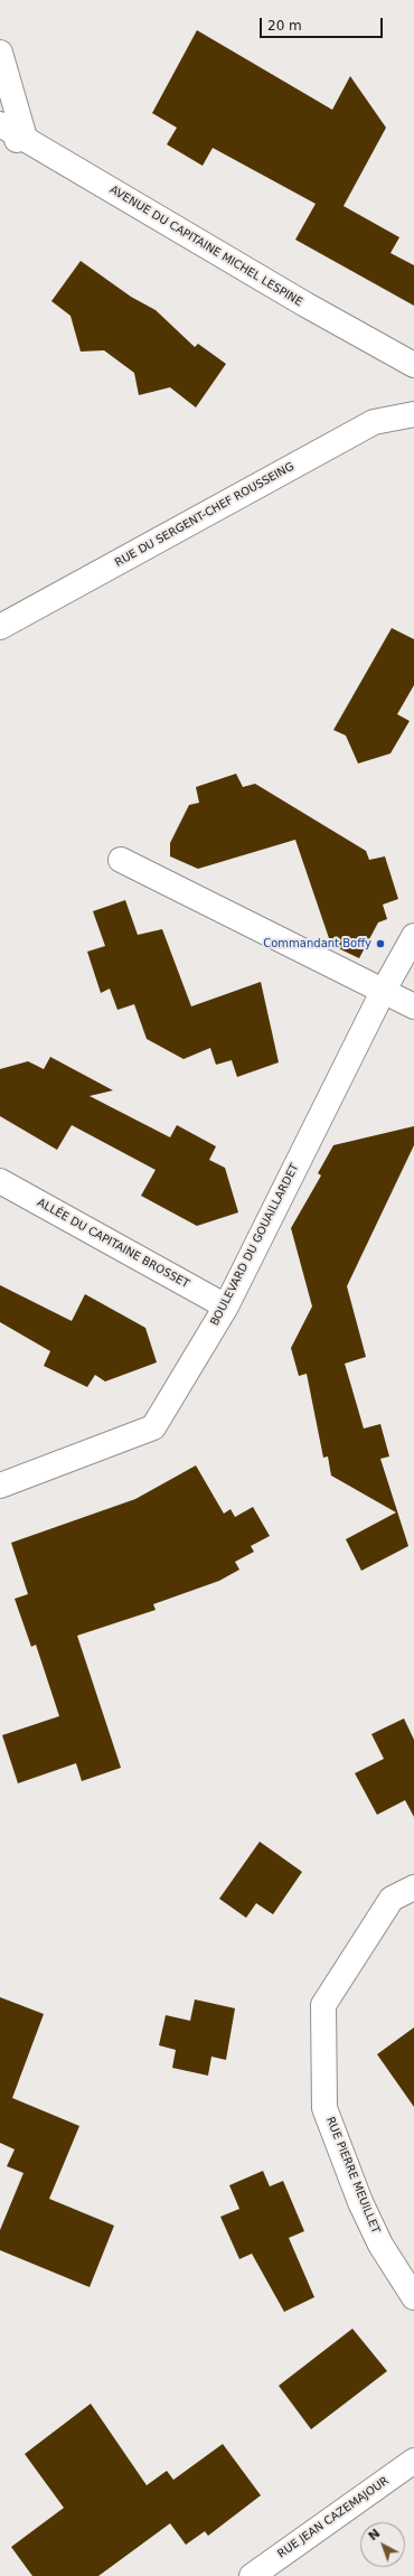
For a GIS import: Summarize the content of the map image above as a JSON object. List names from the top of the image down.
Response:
{
  "streets": {
    "street": [
      "AVENUE DU CAPITAINE MICHEL LESPINE",
      "RUE DU SERGENT-CHEF ROUSSEING",
      "ALLÉE DU CAPITAINE BROSSET",
      "BOULEVARD DU GOUAILLARDET",
      "RUE PIERRE MEUILLET",
      "RUE JEAN CAZEMAJOUR"
    ]
  },
  "crossings": [
    ["ALLÉE DU CAPITAINE BROSSET", "BOULEVARD DU GOUAILLARDET"]
  ],
  "places": ["Commandant Boffy"],
  "scale_bar": "20 m",
  "north": "top left"
}
